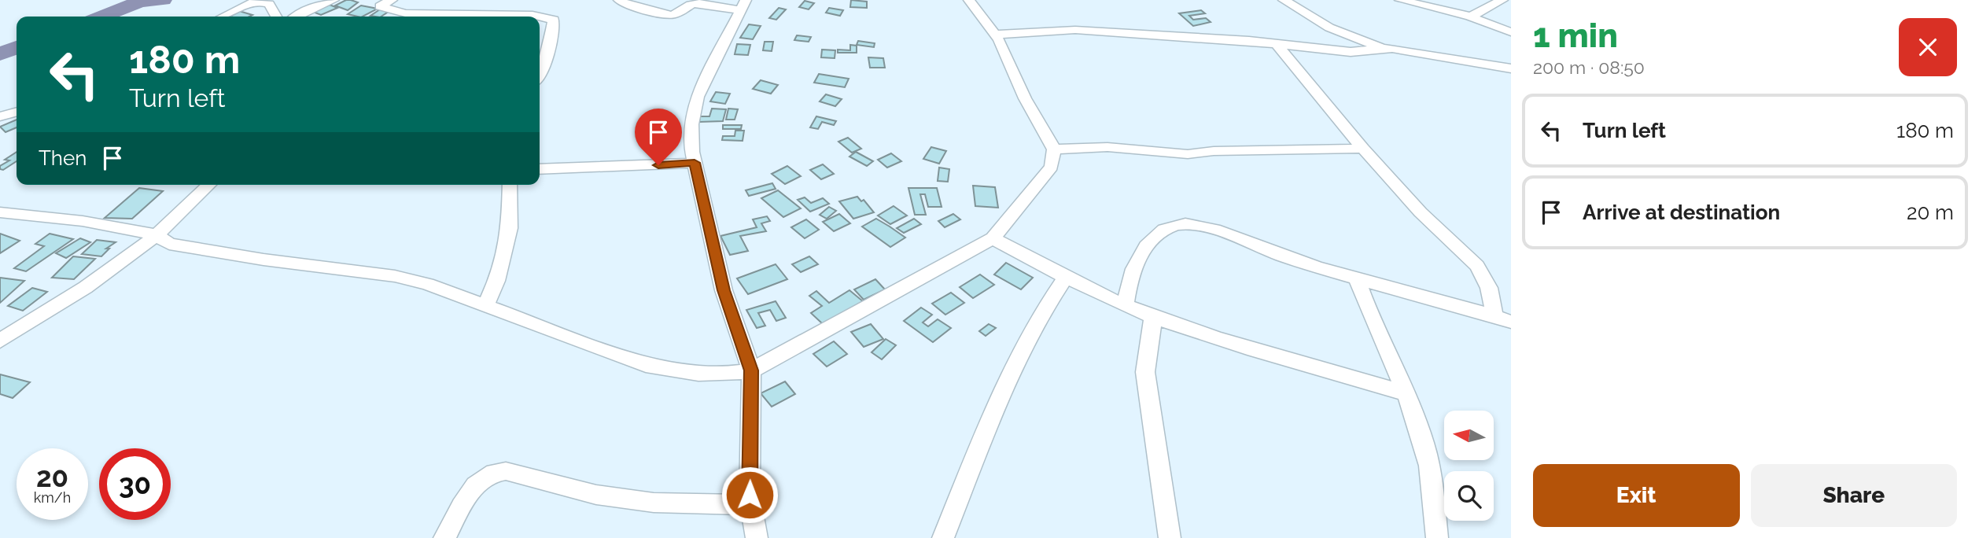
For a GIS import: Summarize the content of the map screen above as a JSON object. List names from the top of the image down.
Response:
{
  "north": "left",
  "page": {
    "heading": ["1 min", "200 m · 08:50"],
    "turn": ["180 m", "Turn left"],
    "list": [
      {
        "name": "Turn left",
        "value": "180 m"
      },
      {
        "name": "Arrive at destination",
        "value": "20 m"
      }
    ],
    "then": "Then",
    "speed": "20 km/h",
    "limit": "30",
    "buttons": ["Exit", "Share"]
  }
}
